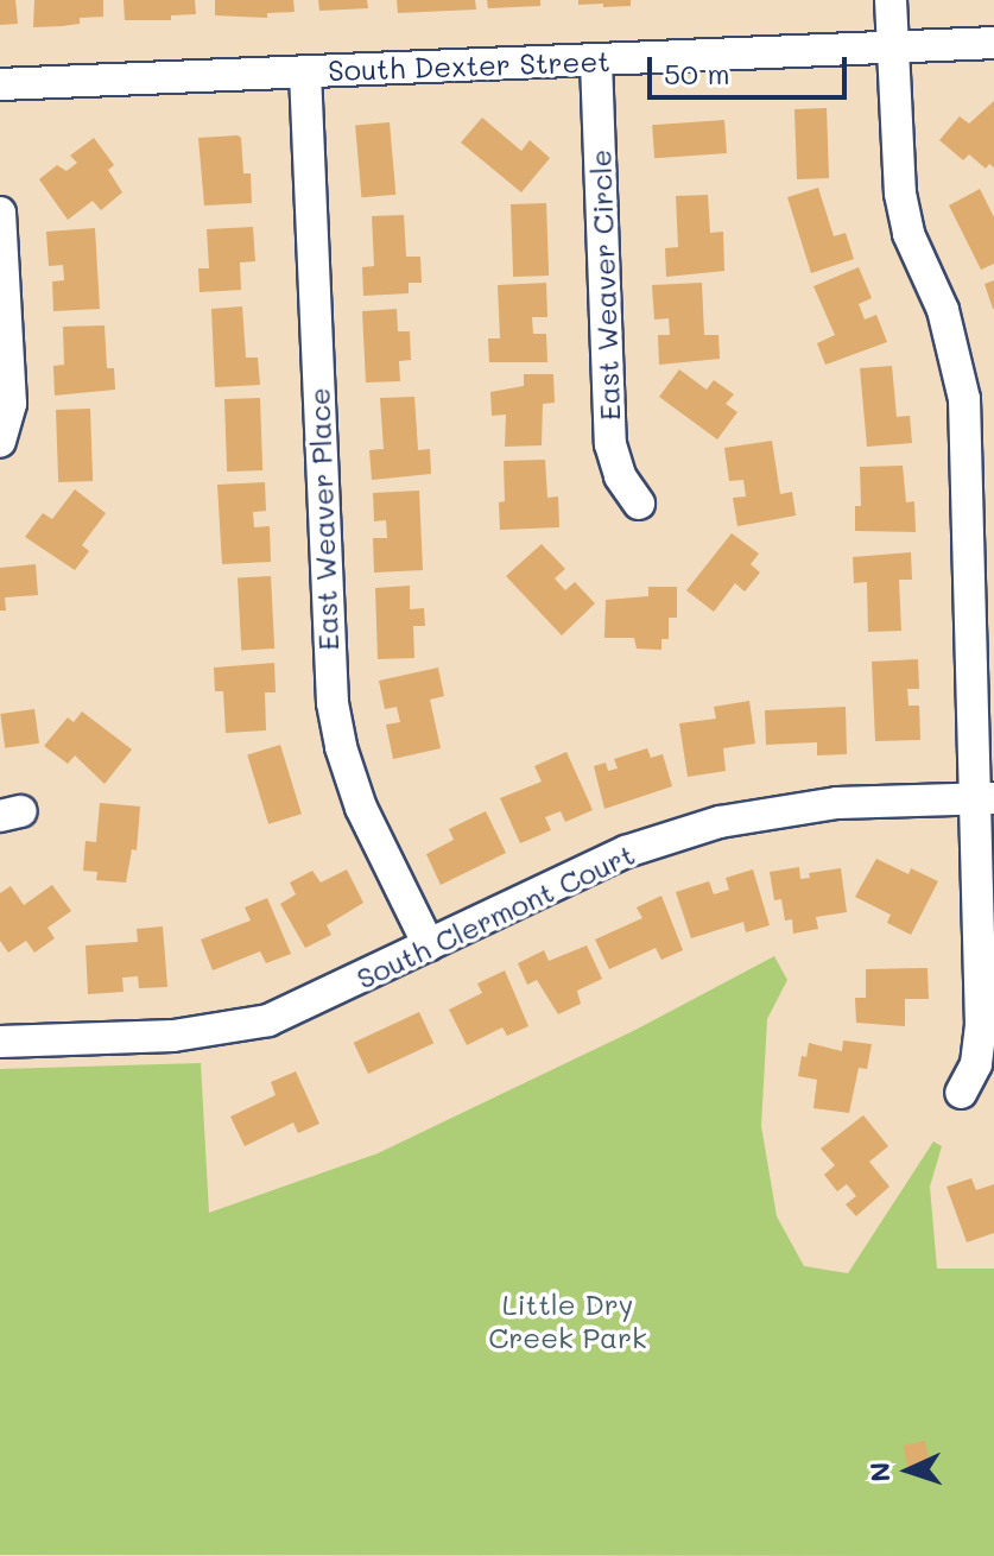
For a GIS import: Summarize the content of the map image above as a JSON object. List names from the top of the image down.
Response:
{
  "streets": {
    "street": [
      "South Dexter Street",
      "East Weaver Circle",
      "East Weaver Place",
      "South Clermont Court"
    ]
  },
  "crossings": [
    ["South Dexter Street", "East Weaver Circle"],
    ["South Dexter Street", "East Weaver Place"],
    ["East Weaver Place", "South Clermont Court"]
  ],
  "parks": ["Little Dry Creek Park"],
  "scale_bar": "50 m",
  "north": "left"
}
